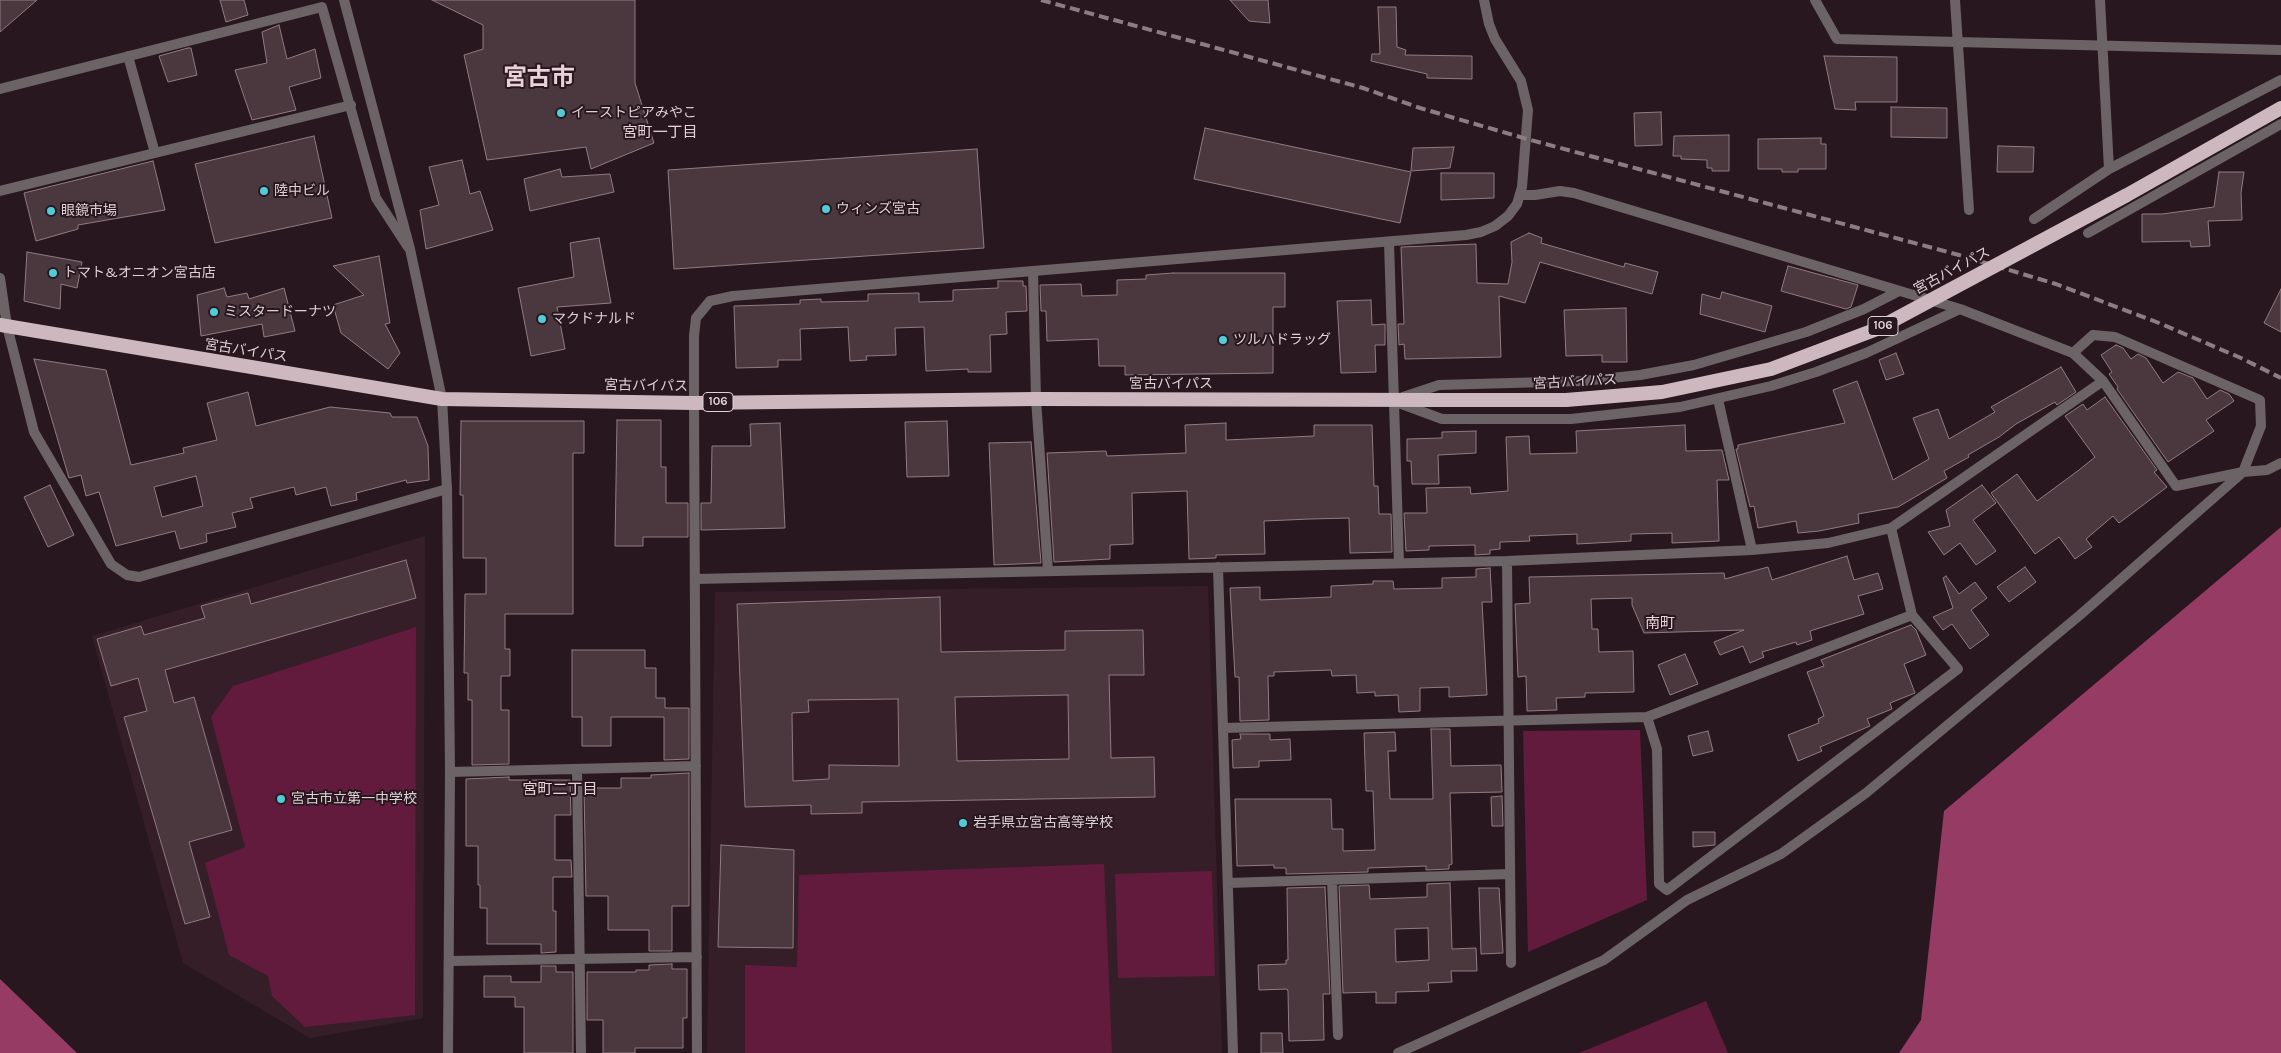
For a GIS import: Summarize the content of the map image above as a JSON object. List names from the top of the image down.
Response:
{
  "streets": {
    "highway": ["宮古バイパス", "106"]
  },
  "districts": [
    "宮古市",
    "宮町一丁目",
    "南町",
    "宮町二丁目"
  ],
  "places": [
    "イーストピアみやこ",
    "陸中ビル",
    "ウィンズ宮古",
    "眼鏡市場",
    "トマト&オニオン宮古店",
    "ミスタードーナツ",
    "マクドナルド",
    "ツルハドラッグ",
    "宮古市立第一中学校",
    "岩手県立宮古高等学校"
  ]
}
